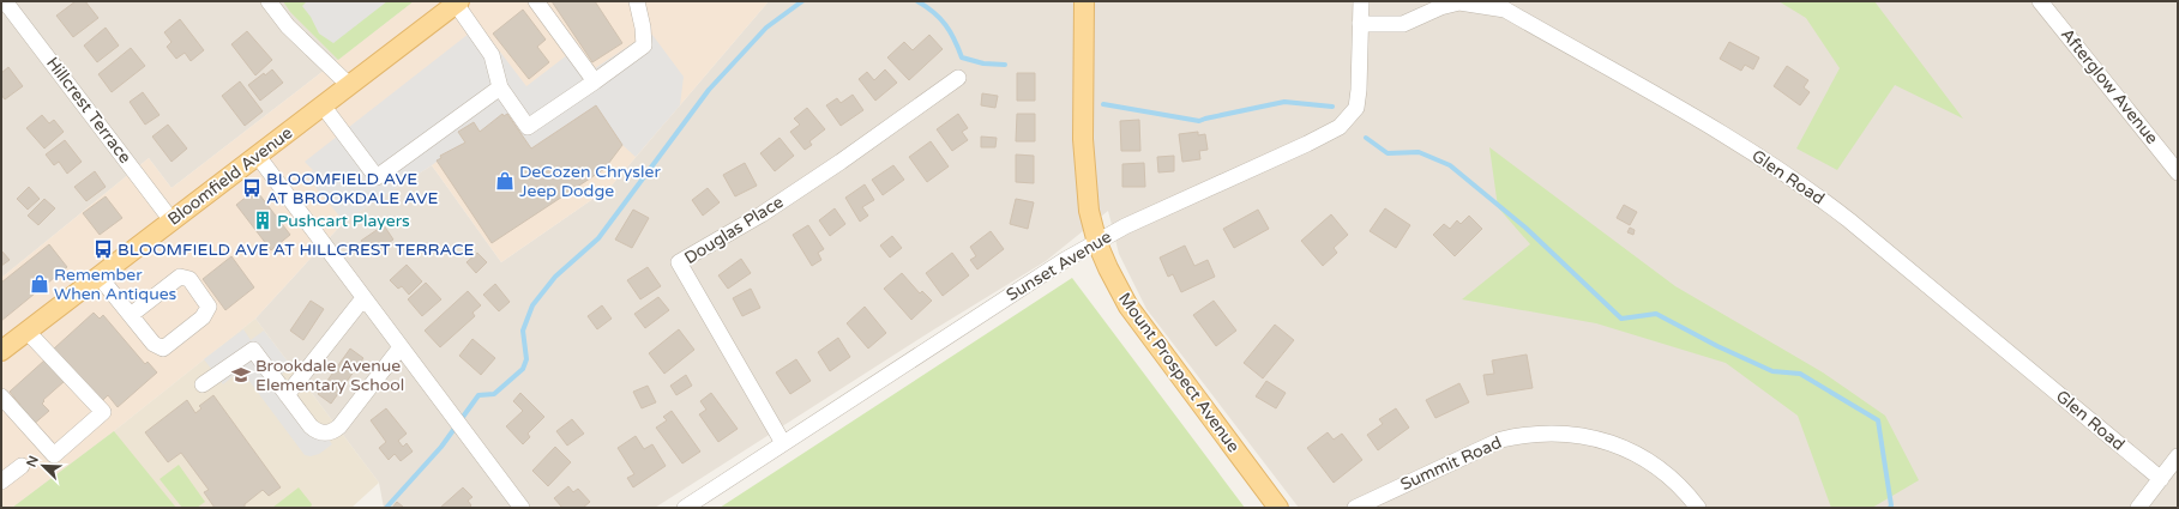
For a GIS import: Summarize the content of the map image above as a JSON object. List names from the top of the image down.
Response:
{
  "streets": {
    "main road": ["Bloomfield Avenue", "Mount Prospect Avenue"],
    "street": [
      "Afterglow Avenue",
      "Hillcrest Terrace",
      "Glen Road",
      "Douglas Place",
      "Sunset Avenue",
      "Summit Road"
    ]
  },
  "crossings": [
    ["Hillcrest Terrace", "Bloomfield Avenue"],
    ["Glen Road", "Sunset Avenue"],
    ["Douglas Place", "Sunset Avenue"],
    ["Sunset Avenue", "Mount Prospect Avenue"]
  ],
  "places": {
    "shop": ["DeCozen Chrysler Jeep Dodge", "Remember When Antiques"],
    "bus stop": ["BLOOMFIELD AVE AT BROOKDALE AVE", "BLOOMFIELD AVE AT HILLCREST TERRACE"],
    "building": ["Pushcart Players"],
    "school or university": ["Brookdale Avenue Elementary School"]
  },
  "north": "top left"
}
